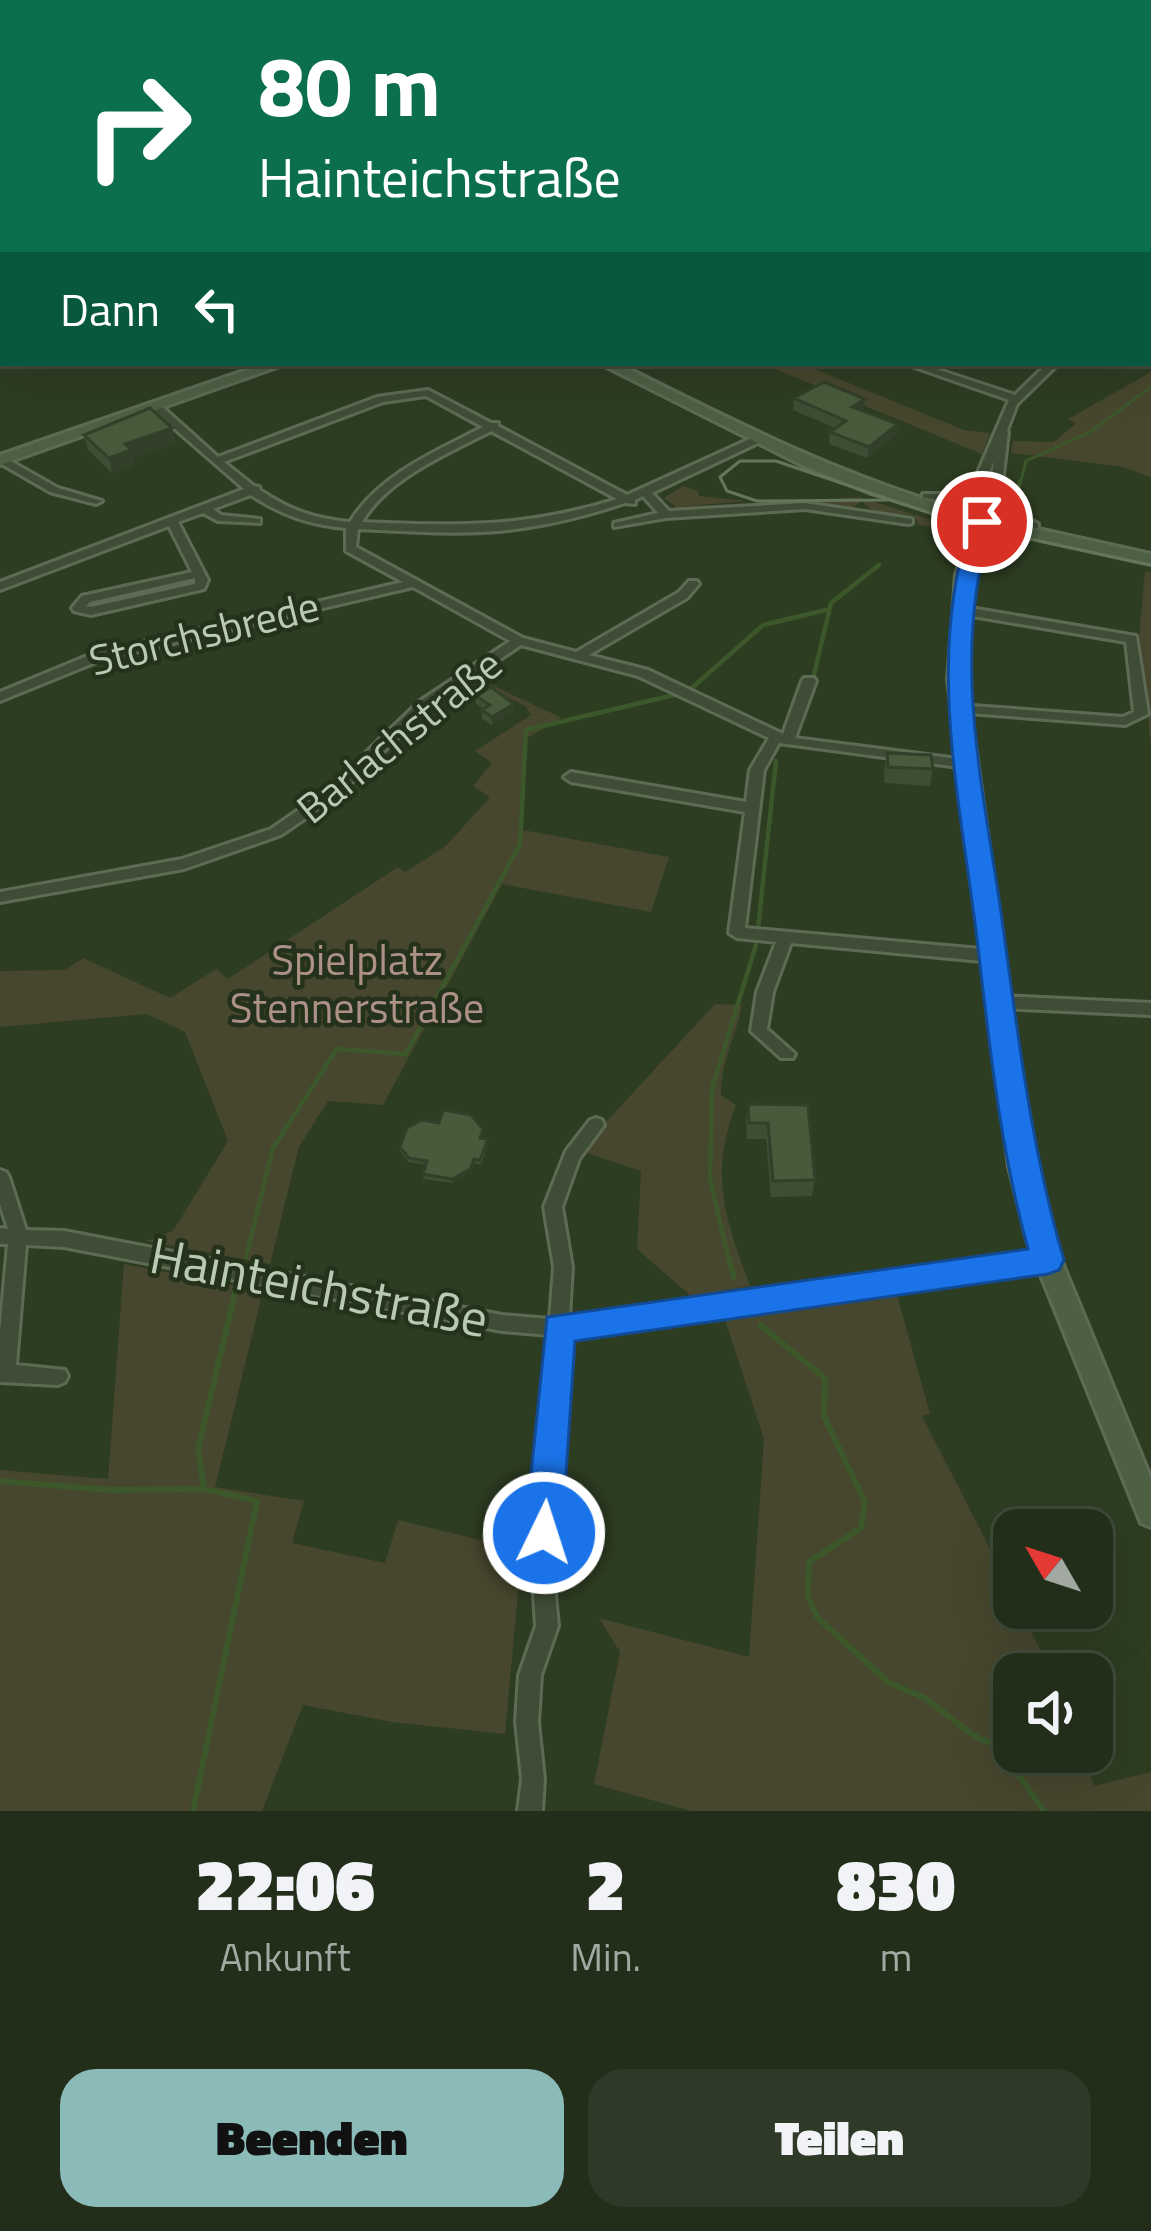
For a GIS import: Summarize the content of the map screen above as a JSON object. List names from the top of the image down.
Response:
{
  "streets": {
    "street": ["Storchsbrede", "Barlachstraße", "Hainteichstraße"]
  },
  "parks": ["Spielplatz Stennerstraße"],
  "north": "top left",
  "page": {
    "turn": ["80 m", "Hainteichstraße"],
    "then": "Dann",
    "eta": [
      "22:06",
      "Ankunft",
      "2",
      "Min.",
      "830",
      "m"
    ],
    "buttons": ["Beenden", "Teilen"]
  }
}
